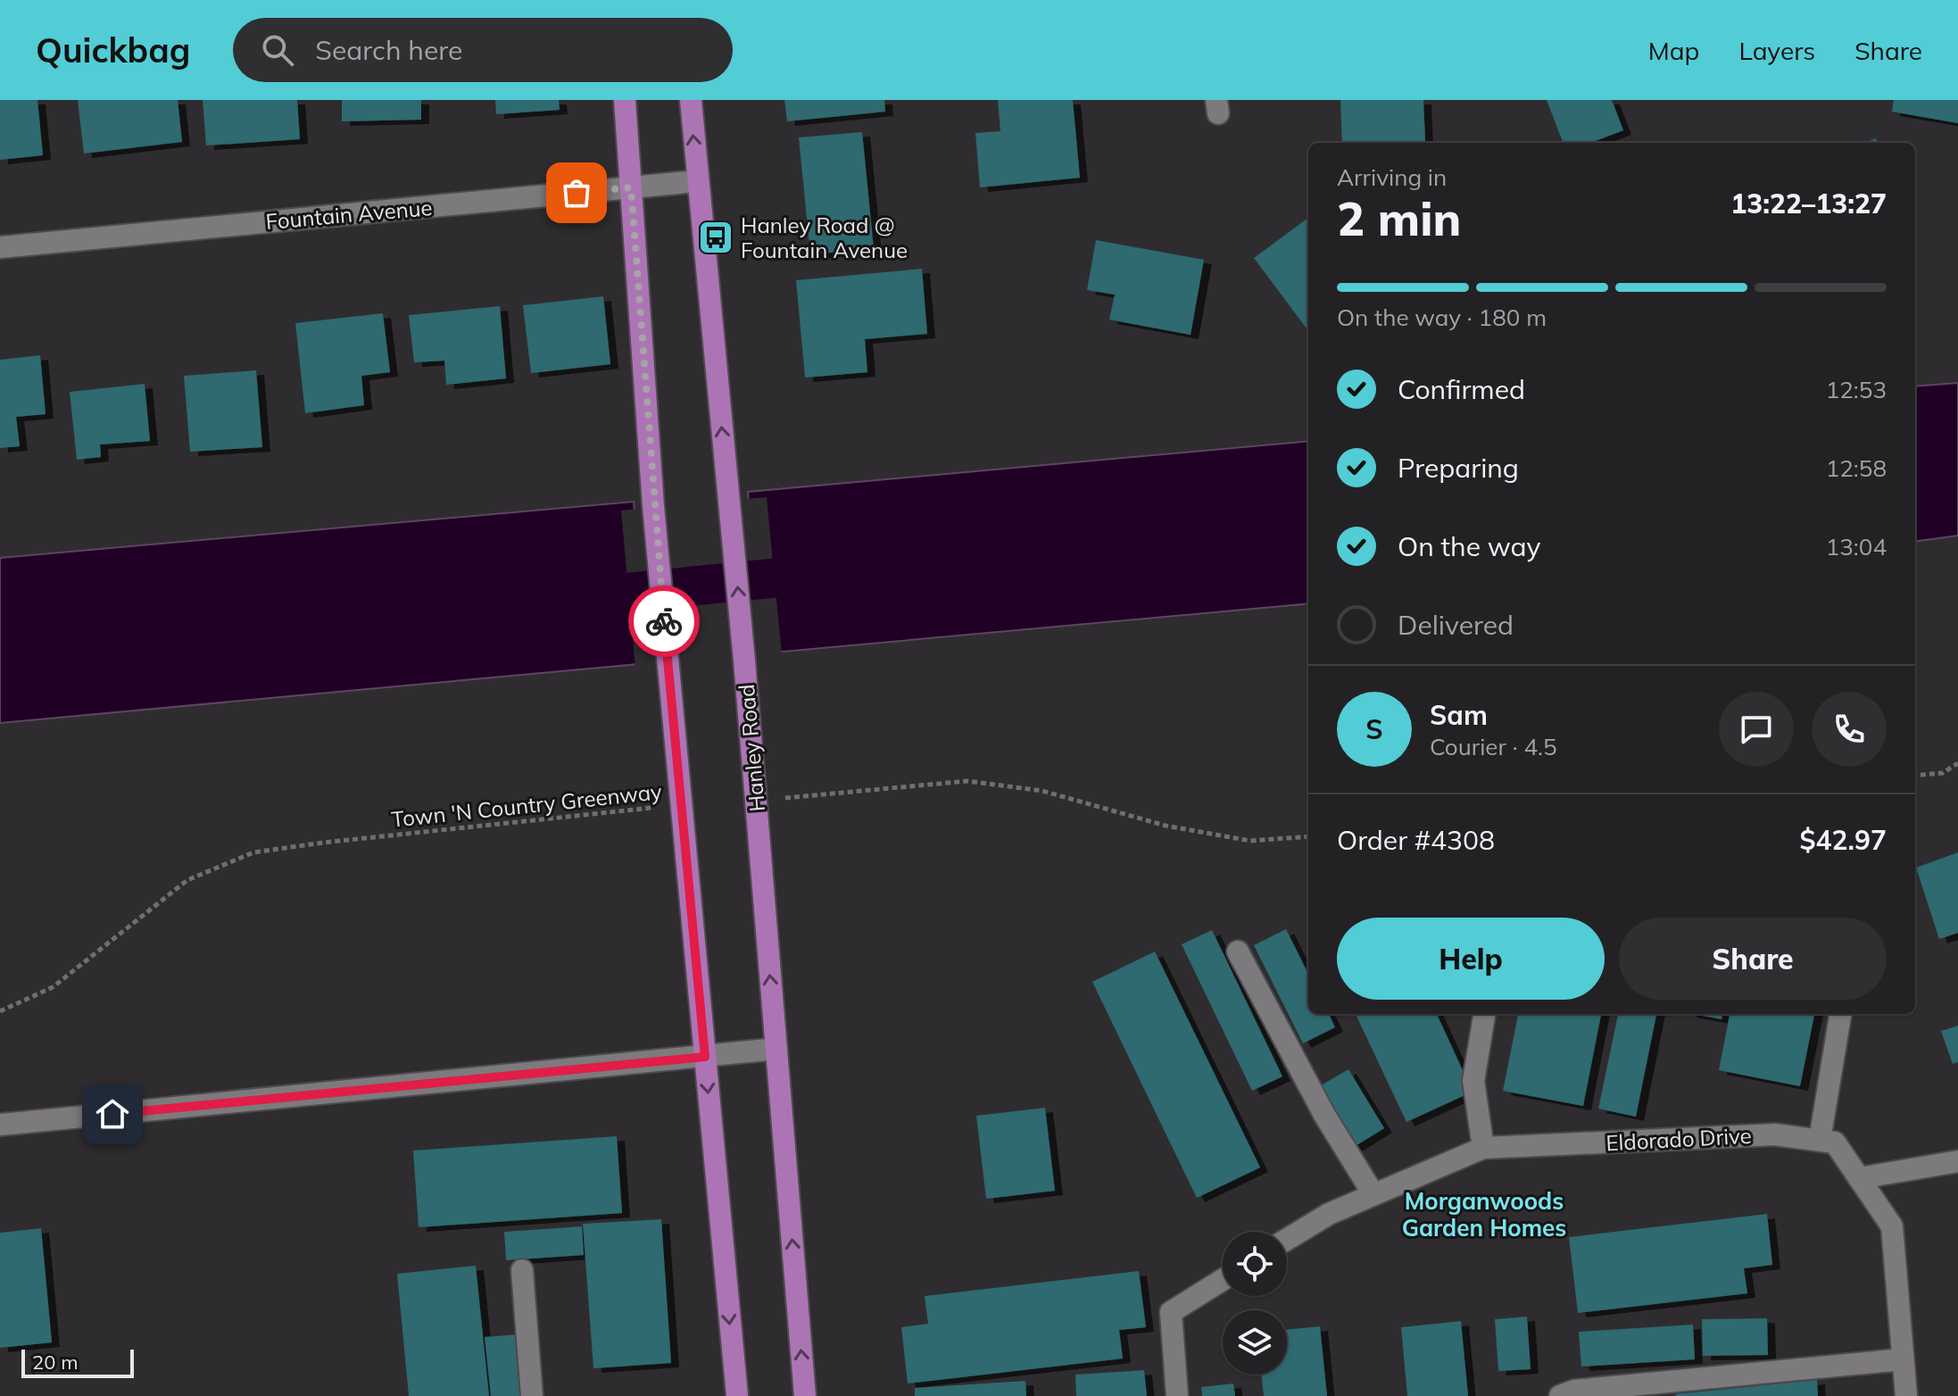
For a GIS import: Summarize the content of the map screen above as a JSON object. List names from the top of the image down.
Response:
{
  "streets": {
    "main road": ["Hanley Road"],
    "street": ["Fountain Avenue", "Eldorado Drive"],
    "path": ["Town 'N Country Greenway"]
  },
  "crossings": [
    ["Fountain Avenue", "Hanley Road"]
  ],
  "districts": ["Morganwoods Garden Homes"],
  "places": {
    "bus stop": ["Hanley Road @ Fountain Avenue"]
  },
  "scale_bar": "20 m",
  "page": {
    "header": "Quickbag",
    "search": "Search here",
    "nav": ["Map", "Layers", "Share"],
    "heading": ["2 min", "Arriving in", "13:22–13:27"],
    "panel": [
      "Sam",
      "Courier · 4.5",
      "Order #4308",
      "$42.97"
    ],
    "bar": "On the way · 180 m",
    "list": [
      ["Confirmed", "12:53"],
      ["Preparing", "12:58"],
      ["On the way", "13:04"],
      "Delivered"
    ],
    "round": "S",
    "buttons": ["Help", "Share"],
    "scale": "20 m"
  }
}
